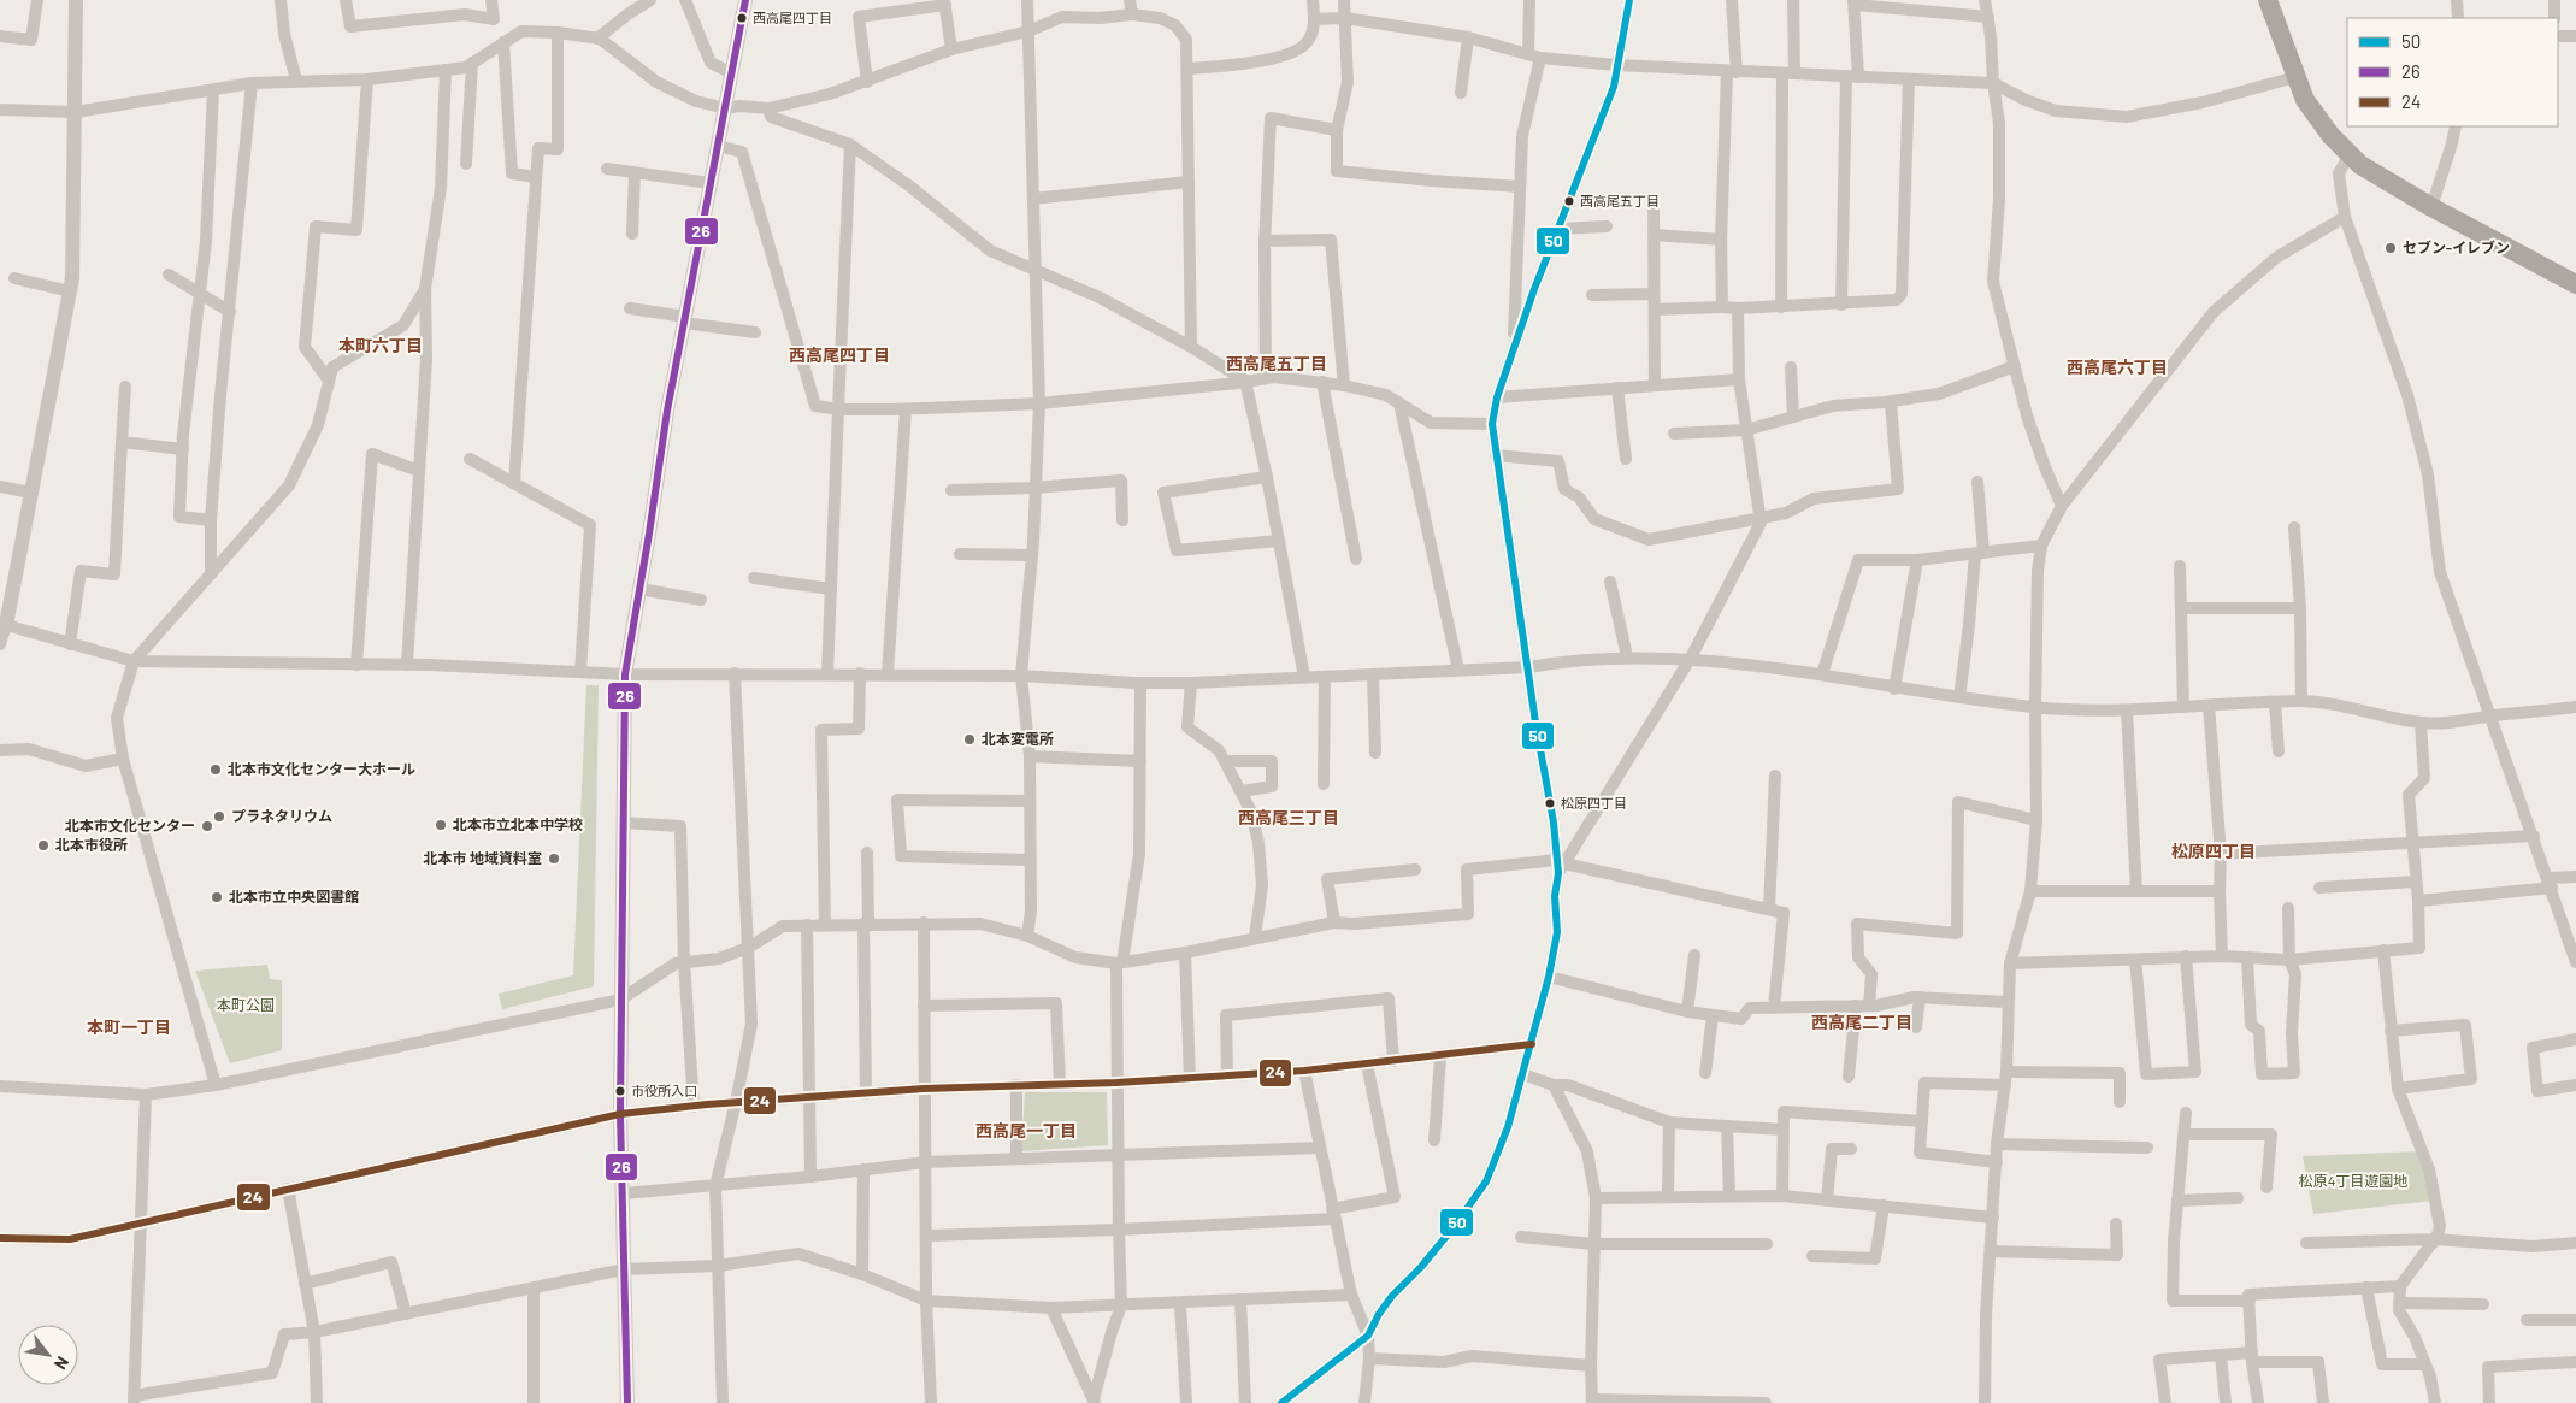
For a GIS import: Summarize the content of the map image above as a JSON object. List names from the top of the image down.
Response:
{
  "districts": [
    "本町六丁目",
    "西高尾四丁目",
    "西高尾五丁目",
    "西高尾六丁目",
    "西高尾三丁目",
    "松原四丁目",
    "西高尾二丁目",
    "本町一丁目",
    "西高尾一丁目"
  ],
  "parks": ["本町公園", "松原4丁目遊園地"],
  "places": [
    "西高尾四丁目",
    "西高尾五丁目",
    "セブン-イレブン",
    "北本変電所",
    "北本市文化センター大ホール",
    "松原四丁目",
    "プラネタリウム",
    "北本市立北本中学校",
    "北本市文化センター",
    "北本市役所",
    "北本市 地域資料室",
    "北本市立中央図書館",
    "市役所入口"
  ],
  "lines": ["transit line 50", "transit line 26", "transit line 24"],
  "legend": ["50", "26", "24"],
  "north": "bottom right"
}
